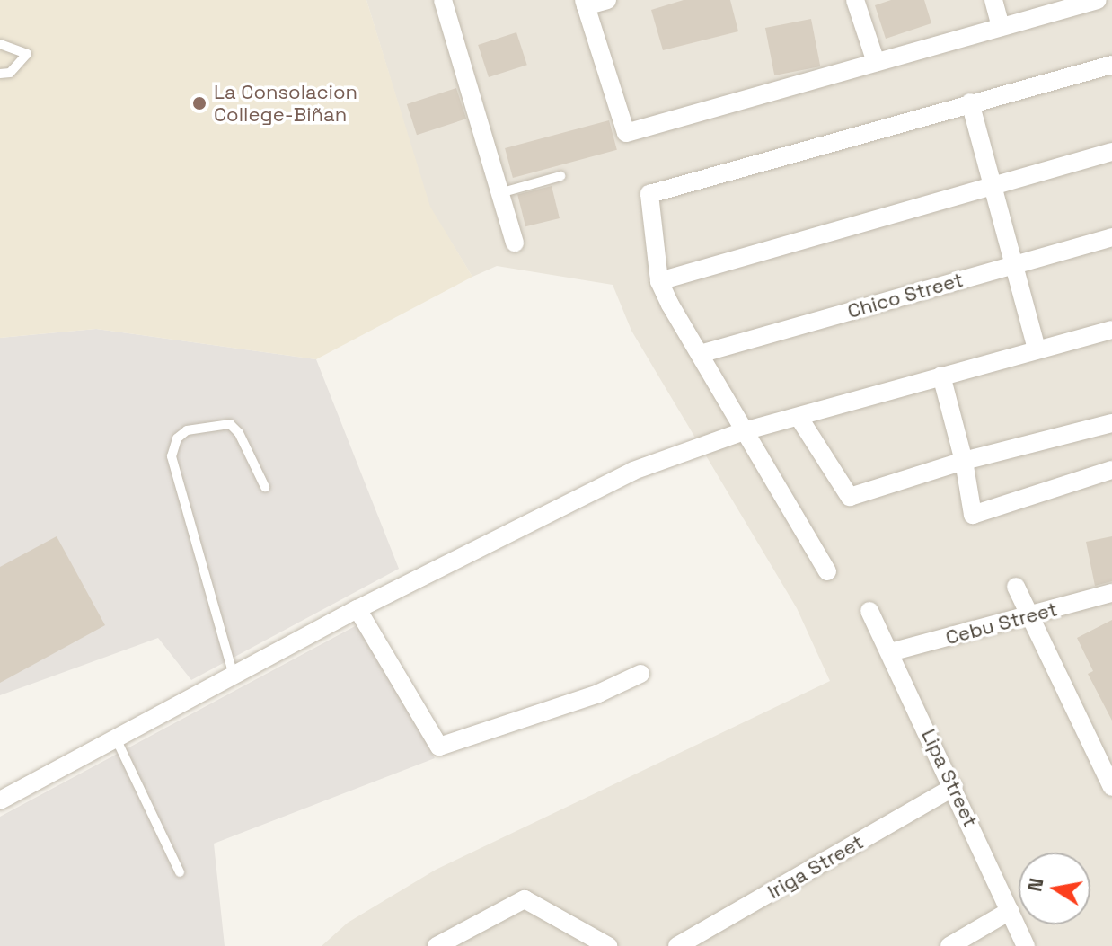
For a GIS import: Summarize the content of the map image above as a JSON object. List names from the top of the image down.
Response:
{
  "streets": {
    "street": [
      "Chico Street",
      "Cebu Street",
      "Lipa Street",
      "Iriga Street"
    ]
  },
  "crossings": [
    ["Cebu Street", "Lipa Street"],
    ["Lipa Street", "Iriga Street"]
  ],
  "places": ["La Consolacion College-Biñan"],
  "north": "left"
}
